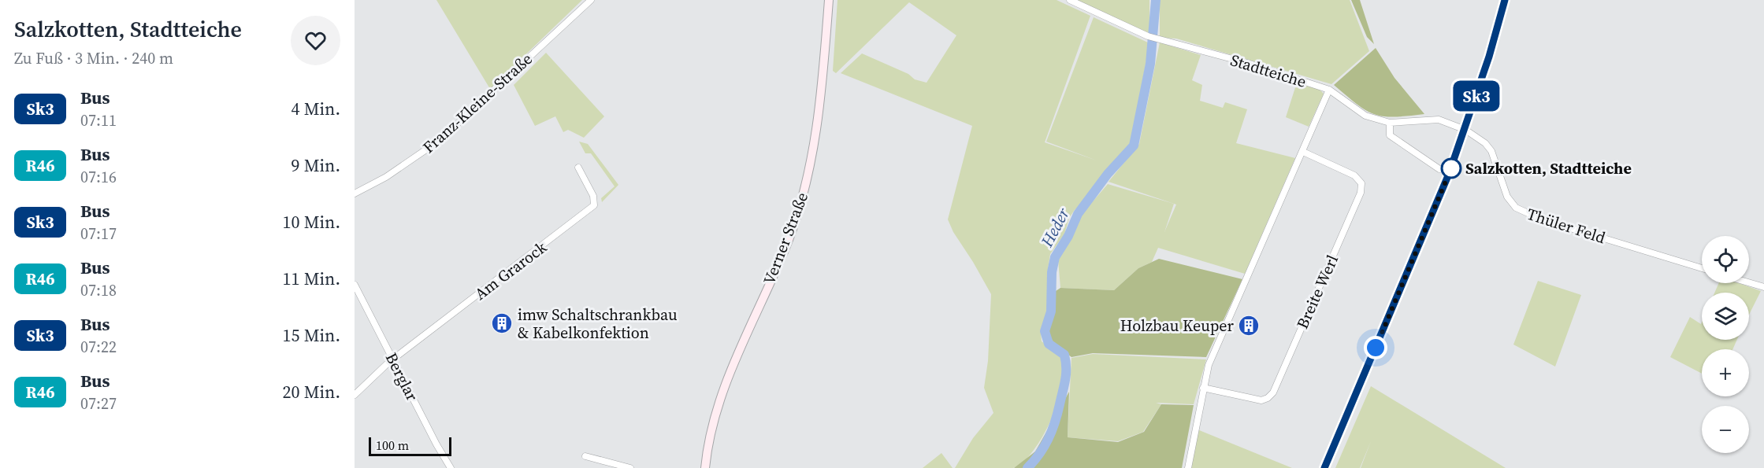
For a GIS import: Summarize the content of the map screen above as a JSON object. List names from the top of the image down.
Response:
{
  "streets": {
    "main road": ["Verner Straße"],
    "street": [
      "Stadtteiche",
      "Franz-Kleine-Straße",
      "Thüler Feld",
      "Am Grarock",
      "Breite Werl",
      "Berglar"
    ]
  },
  "crossings": [
    ["Stadtteiche", "Thüler Feld"],
    ["Am Grarock", "Berglar"]
  ],
  "water": ["Heder"],
  "places": {
    "other": ["Salzkotten, Stadtteiche"],
    "building": ["imw Schaltschrankbau & Kabelkonfektion", "Holzbau Keuper"]
  },
  "lines": ["bus line Sk3"],
  "scale_bar": "100 m",
  "page": {
    "heading": ["Salzkotten, Stadtteiche", "Zu Fuß · 3 Min. · 240 m"],
    "on_map": "Sk3",
    "list": [
      {
        "mark": "Sk3",
        "name": "Bus",
        "note": "07:11",
        "value": "4 Min."
      },
      {
        "mark": "R46",
        "name": "Bus",
        "note": "07:16",
        "value": "9 Min."
      },
      {
        "mark": "Sk3",
        "name": "Bus",
        "note": "07:17",
        "value": "10 Min."
      },
      {
        "mark": "R46",
        "name": "Bus",
        "note": "07:18",
        "value": "11 Min."
      },
      {
        "mark": "Sk3",
        "name": "Bus",
        "note": "07:22",
        "value": "15 Min."
      },
      {
        "mark": "R46",
        "name": "Bus",
        "note": "07:27",
        "value": "20 Min."
      }
    ],
    "map_buttons": ["+", "−"],
    "scale": "100 m"
  }
}
